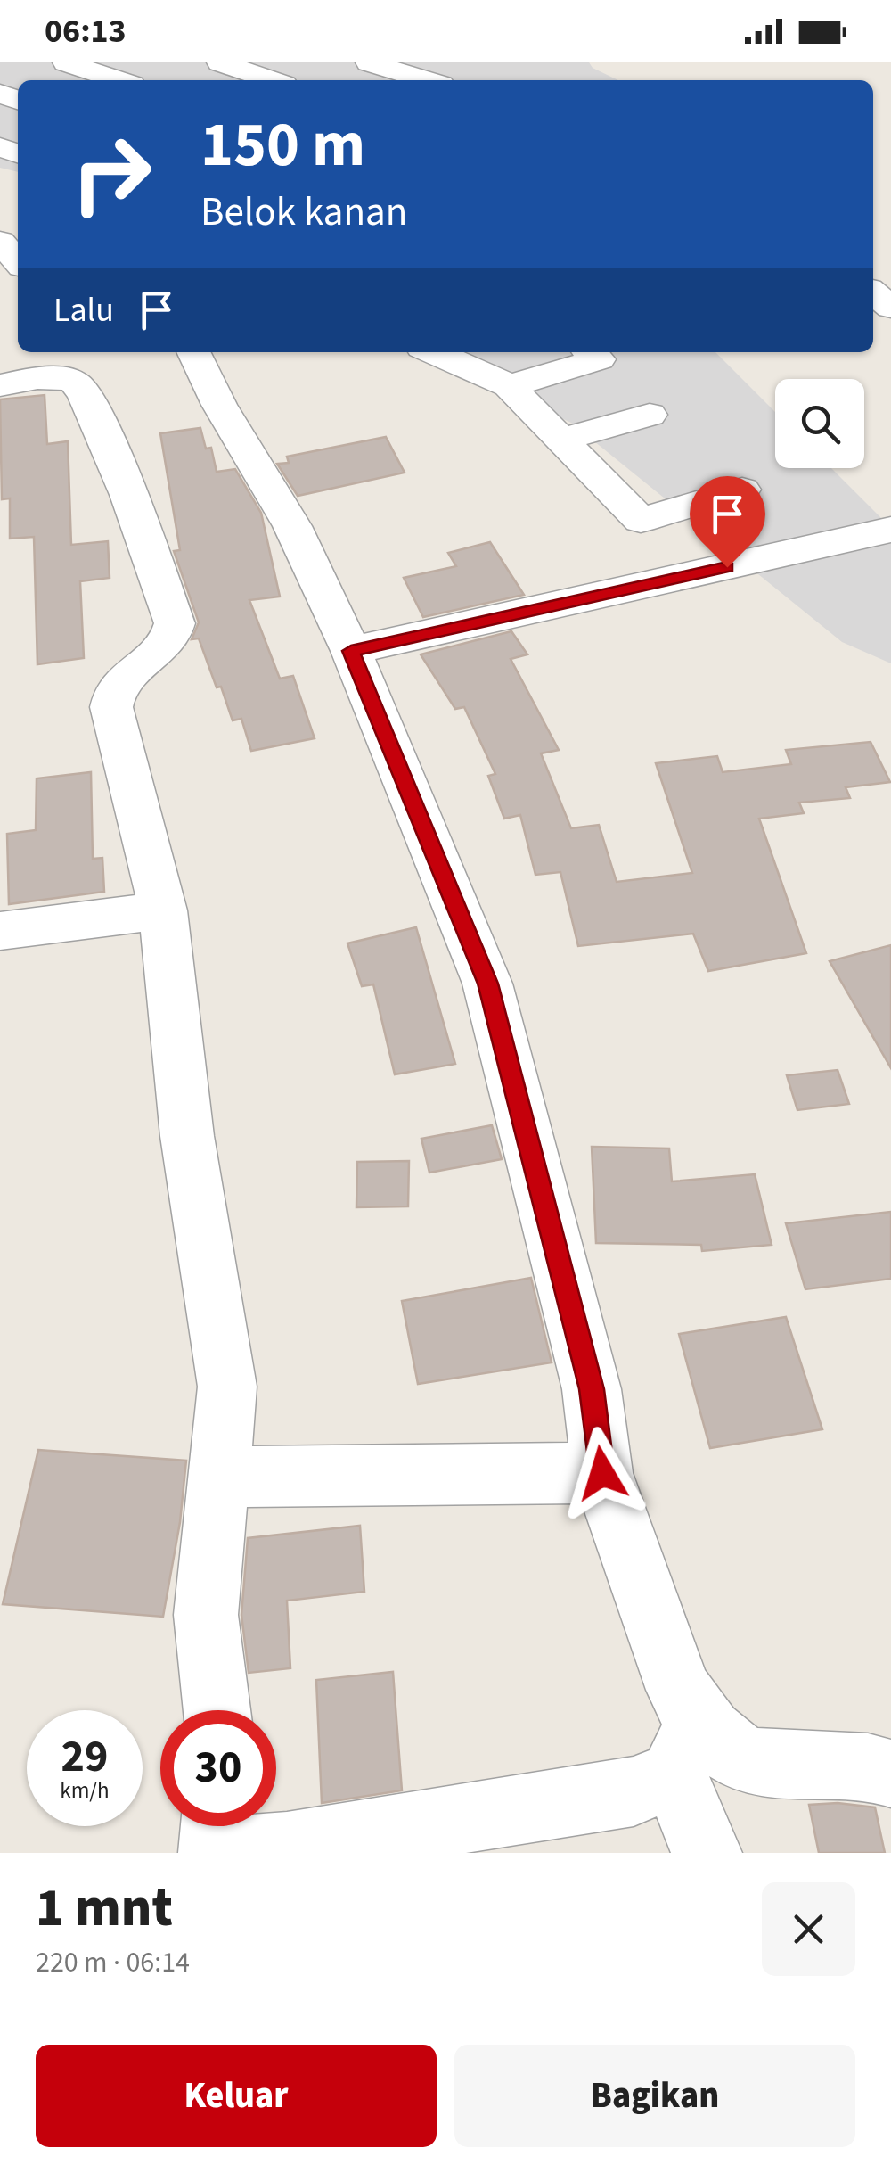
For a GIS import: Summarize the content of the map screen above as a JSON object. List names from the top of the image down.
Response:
{
  "page": {
    "status": "06:13",
    "turn": ["150 m", "Belok kanan"],
    "then": "Lalu",
    "speed": "29 km/h",
    "limit": "30",
    "heading": ["1 mnt", "220 m · 06:14"],
    "buttons": ["Keluar", "Bagikan"]
  }
}
